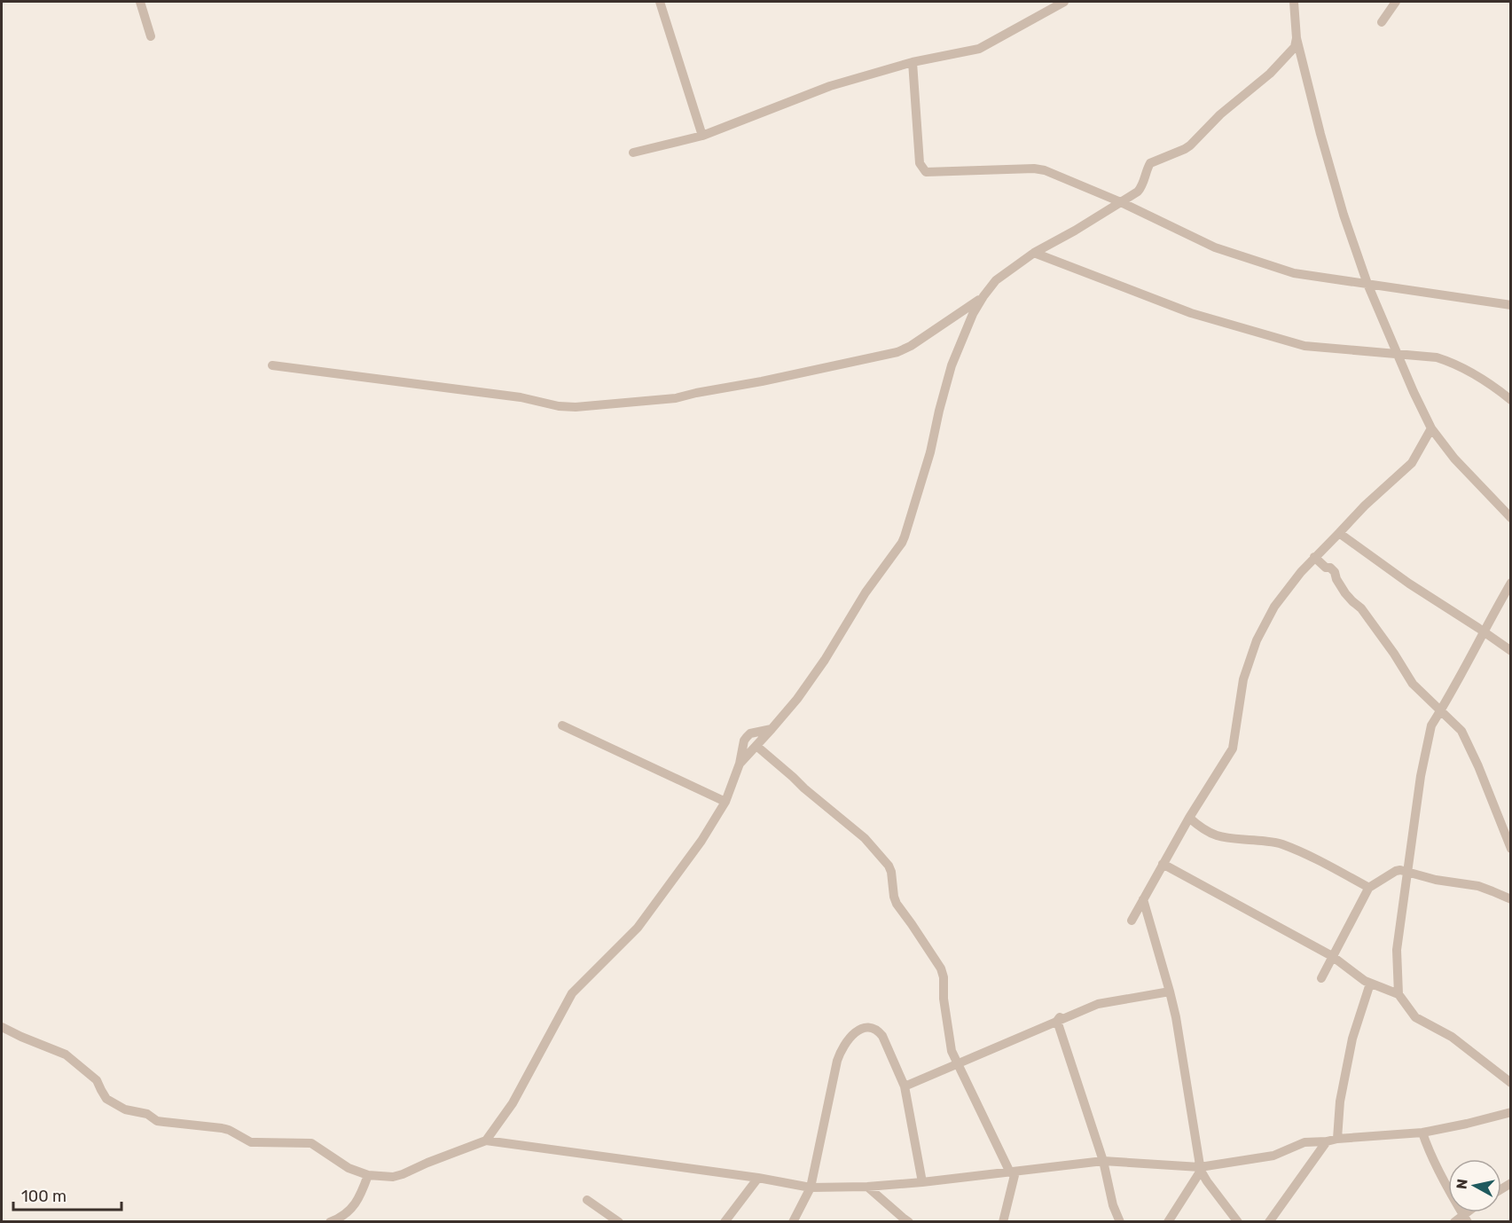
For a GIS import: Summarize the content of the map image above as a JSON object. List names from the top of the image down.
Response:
{
  "scale_bar": "100 m",
  "north": "left"
}
